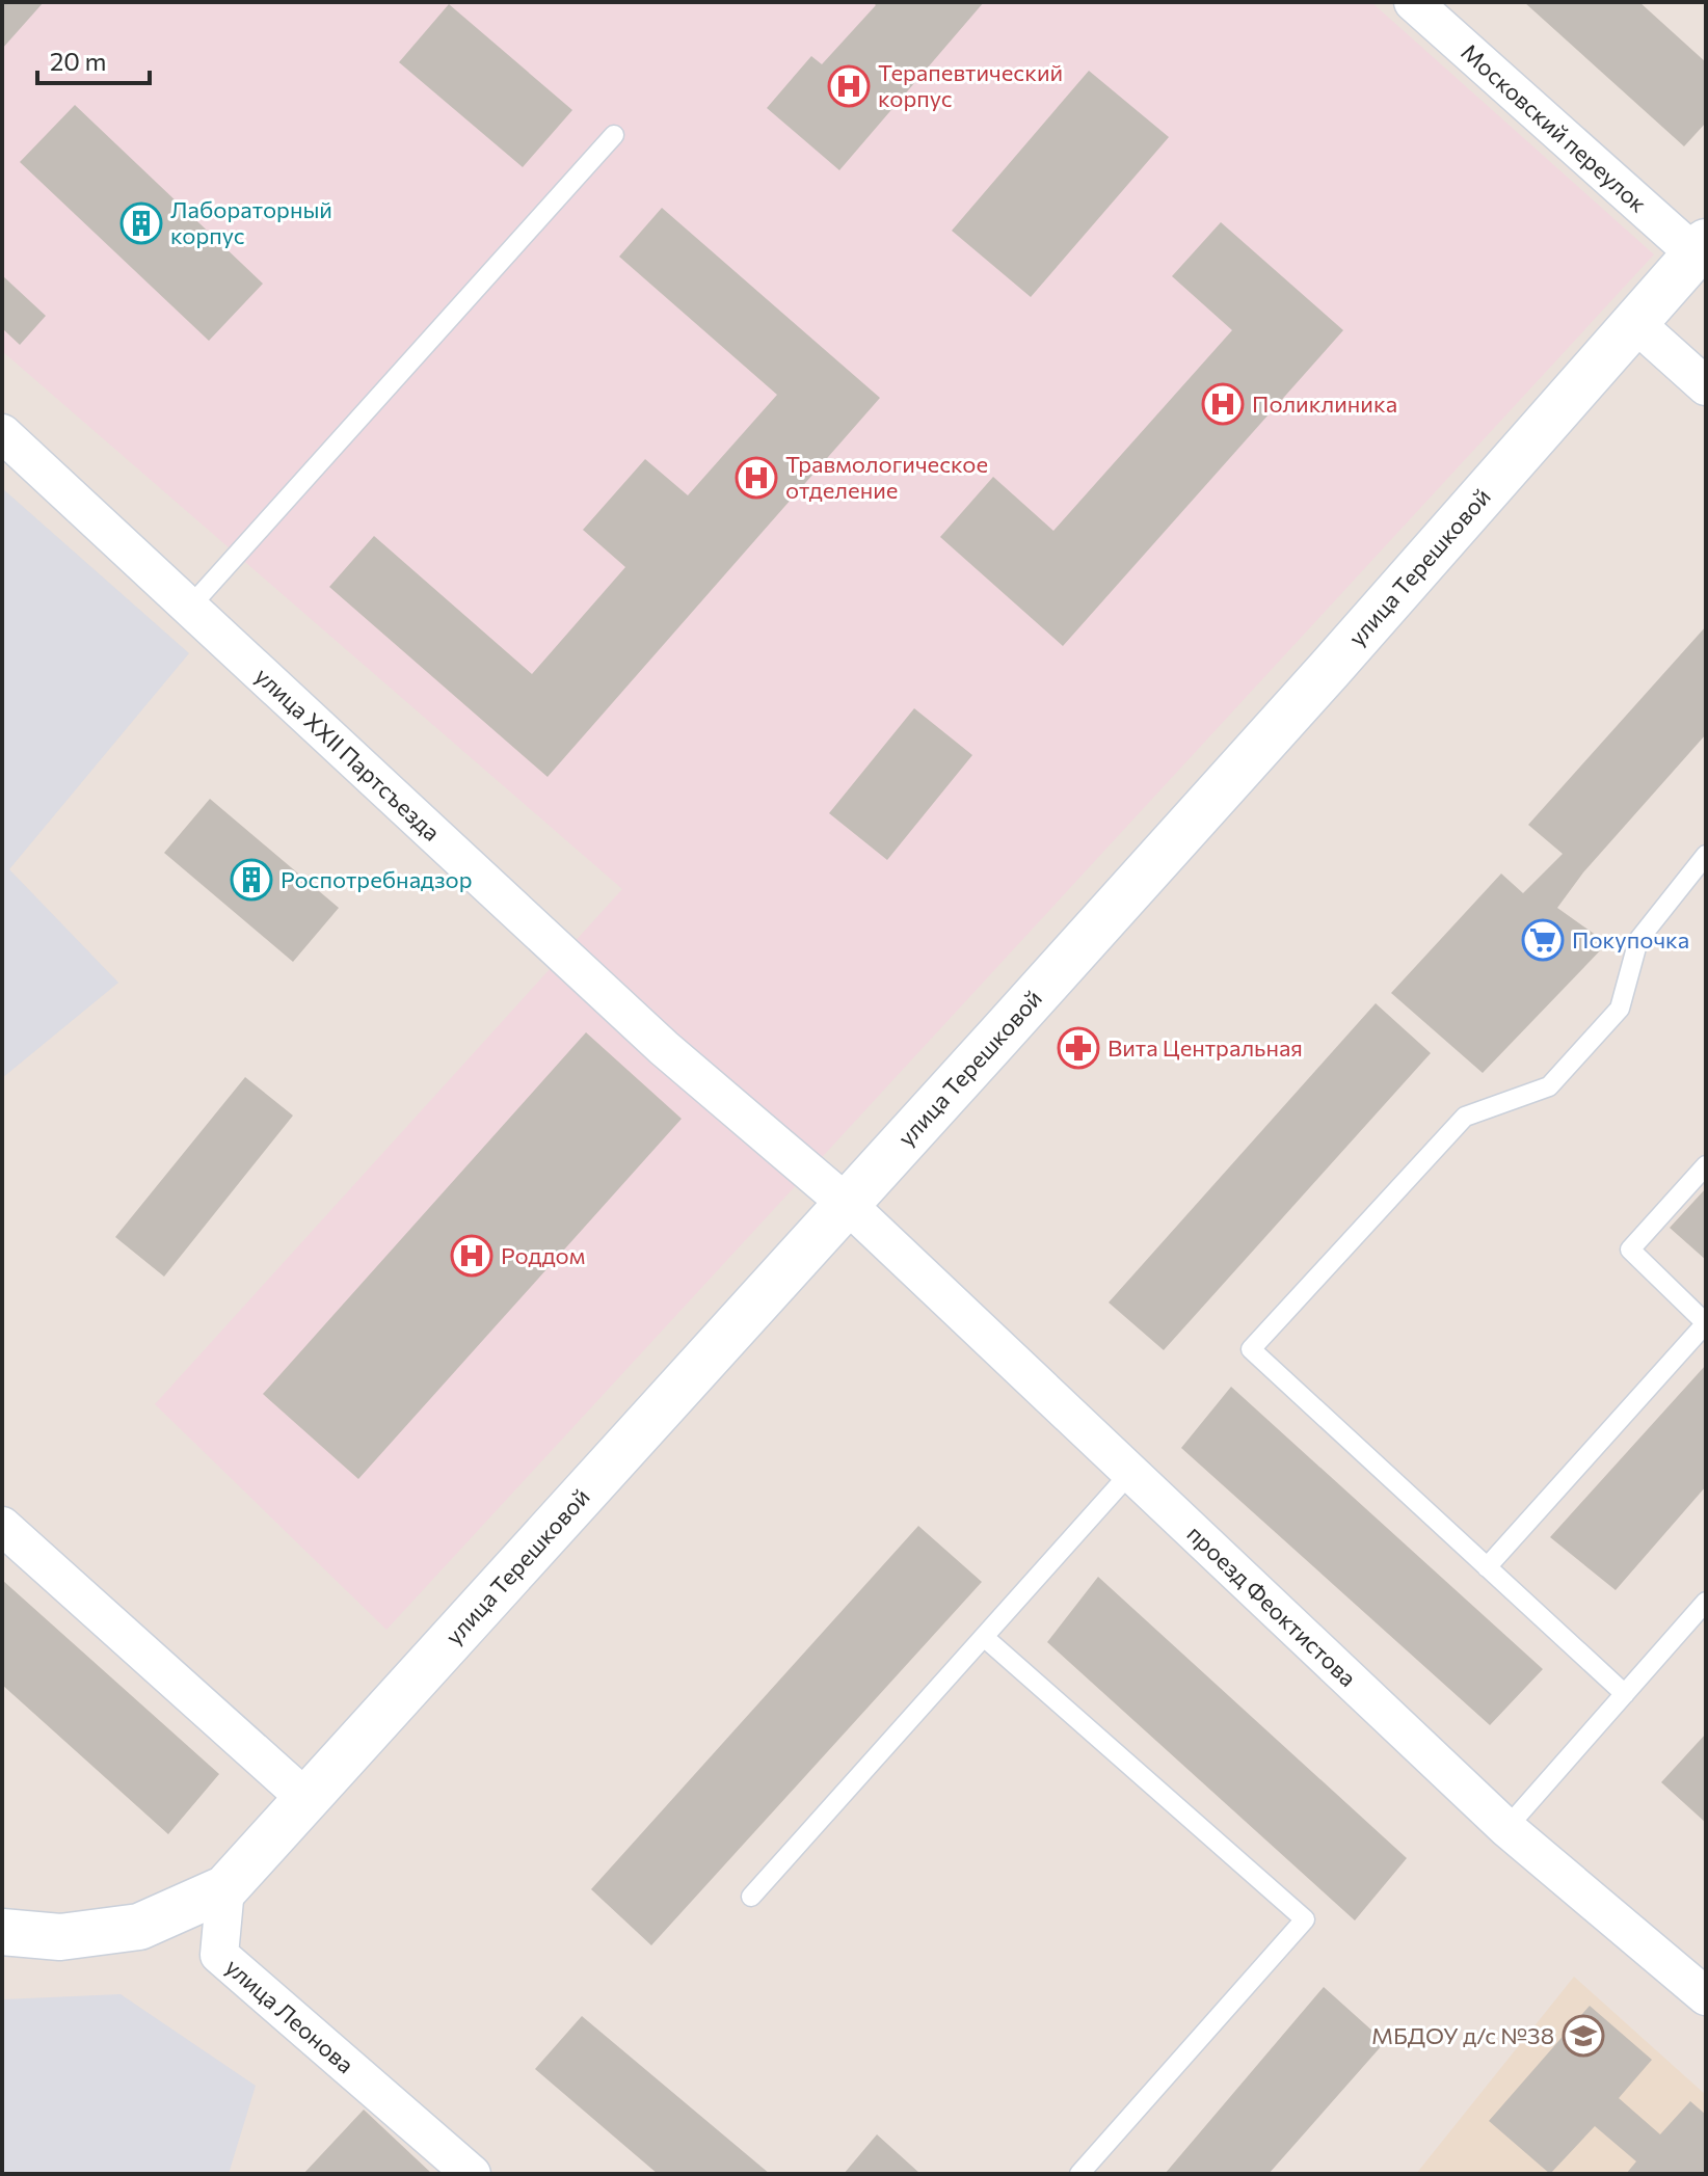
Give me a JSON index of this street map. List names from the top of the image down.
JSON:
{
  "streets": {
    "street": [
      "Московский переулок",
      "улица Терешковой",
      "улица XXII Партсъезда",
      "проезд Феоктистова",
      "улица Леонова"
    ]
  },
  "crossings": [
    ["Московский переулок", "улица Терешковой"],
    ["улица Терешковой", "улица XXII Партсъезда"],
    ["улица Терешковой", "проезд Феоктистова"],
    ["улица Терешковой", "улица Леонова"],
    ["улица XXII Партсъезда", "проезд Феоктистова"]
  ],
  "places": {
    "hospital": [
      "Терапевтический корпус",
      "Поликлиника",
      "Травмологическое отделение",
      "Роддом"
    ],
    "building": ["Лабораторный корпус", "Роспотребнадзор"],
    "supermarket": ["Покупочка"],
    "pharmacy": ["Вита Центральная"],
    "school or university": ["МБДОУ д/с №38"]
  },
  "scale_bar": "20 m"
}
